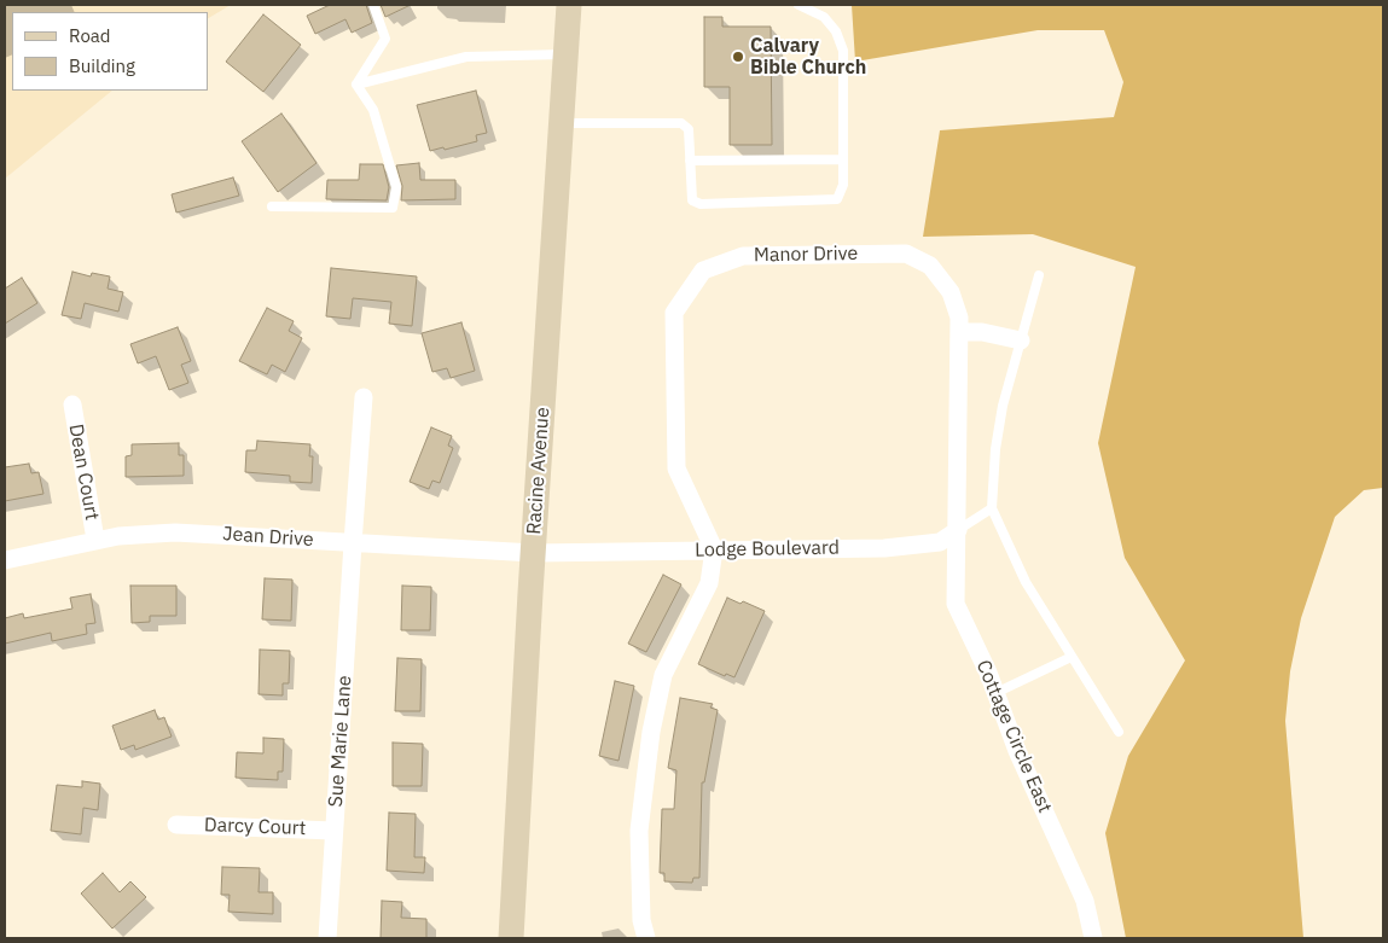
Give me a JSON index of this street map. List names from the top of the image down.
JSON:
{
  "streets": {
    "main road": ["Racine Avenue"],
    "street": [
      "Manor Drive",
      "Dean Court",
      "Jean Drive",
      "Lodge Boulevard",
      "Cottage Circle East",
      "Sue Marie Lane",
      "Darcy Court"
    ]
  },
  "crossings": [
    ["Manor Drive", "Lodge Boulevard"],
    ["Manor Drive", "Cottage Circle East"],
    ["Racine Avenue", "Jean Drive"],
    ["Racine Avenue", "Lodge Boulevard"],
    ["Dean Court", "Jean Drive"],
    ["Jean Drive", "Lodge Boulevard"],
    ["Jean Drive", "Sue Marie Lane"],
    ["Lodge Boulevard", "Cottage Circle East"],
    ["Sue Marie Lane", "Darcy Court"]
  ],
  "places": ["Calvary Bible Church"],
  "legend": ["Road", "Building"]
}
